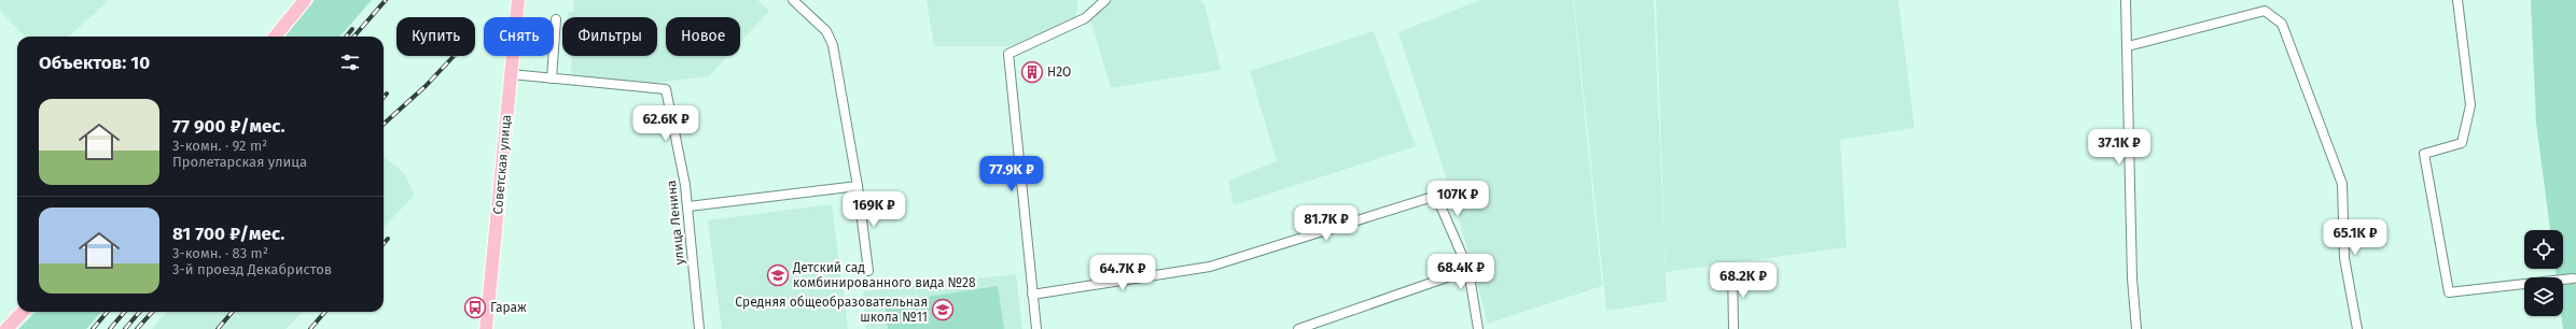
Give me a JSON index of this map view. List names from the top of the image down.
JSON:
{
  "streets": {
    "main road": ["Советская улица"],
    "street": ["улица Ленина"]
  },
  "crossings": [
    ["Советская улица", "улица Ленина"]
  ],
  "places": {
    "building": ["Н2О"],
    "school or university": ["Детский сад комбинированного вида №28", "Средняя общеобразовательная школа №11"],
    "bus stop": ["Гараж"]
  },
  "page": {
    "chip": [
      "Купить",
      "Снять",
      "Фильтры",
      "Новое"
    ],
    "heading": "Объектов: 10",
    "list": [
      {
        "name": "77 900 ₽/мес.",
        "note": "3-комн. · 92 m² · Пролетарская улица"
      },
      {
        "name": "81 700 ₽/мес.",
        "note": "3-комн. · 83 m² · 3-й проезд Декабристов"
      }
    ],
    "price": [
      "62.6K ₽",
      "37.1K ₽",
      "77.9K ₽",
      "107K ₽",
      "169K ₽",
      "81.7K ₽",
      "65.1K ₽",
      "68.4K ₽",
      "64.7K ₽",
      "68.2K ₽"
    ]
  }
}
